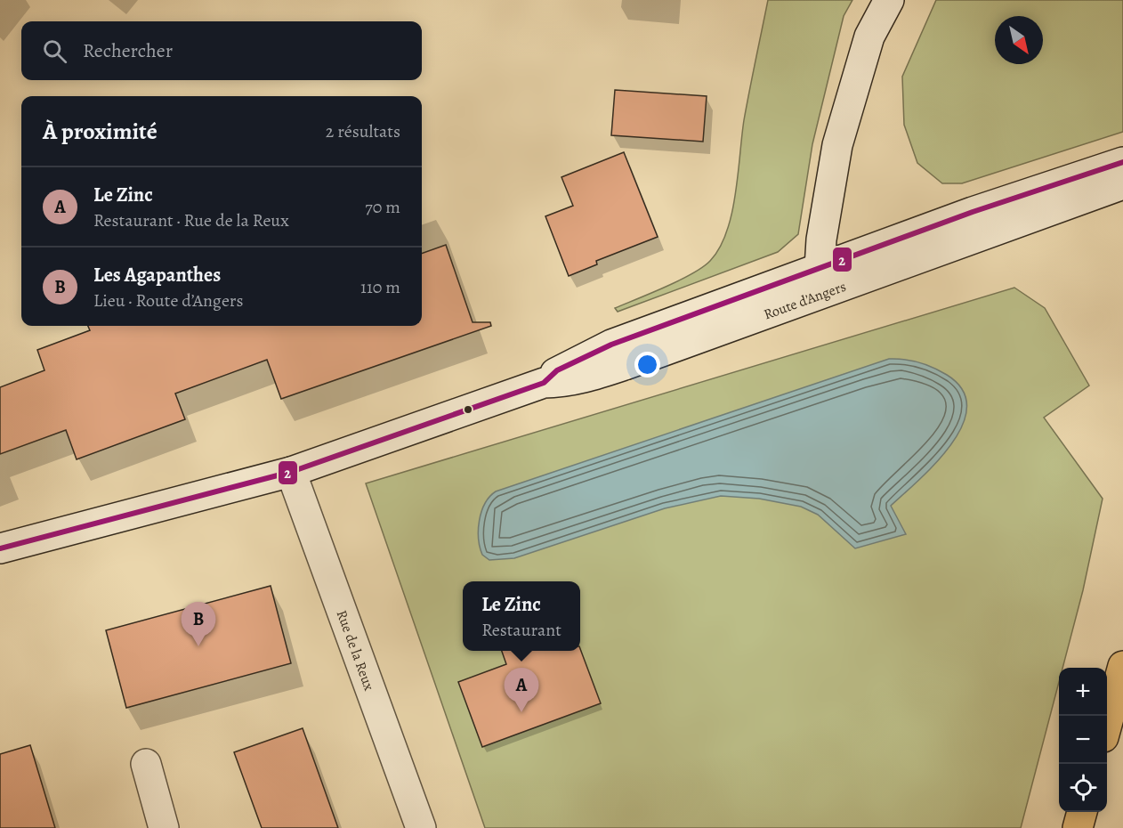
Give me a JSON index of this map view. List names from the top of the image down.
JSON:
{
  "streets": {
    "street": ["Route d’Angers", "Rue de la Reux"]
  },
  "crossings": [
    ["Route d’Angers", "Rue de la Reux"]
  ],
  "lines": ["transit line 2"],
  "north": "bottom right",
  "page": {
    "search": "Rechercher",
    "heading": ["À proximité", "2 résultats"],
    "list": [
      {
        "mark": "A",
        "name": "Le Zinc",
        "note": "Restaurant · Rue de la Reux",
        "value": "70 m"
      },
      {
        "mark": "B",
        "name": "Les Agapanthes",
        "note": "Lieu · Route d’Angers",
        "value": "110 m"
      }
    ],
    "popup": ["Le Zinc", "Restaurant"],
    "pins": ["B", "A"],
    "map_buttons": ["+", "−"]
  }
}
